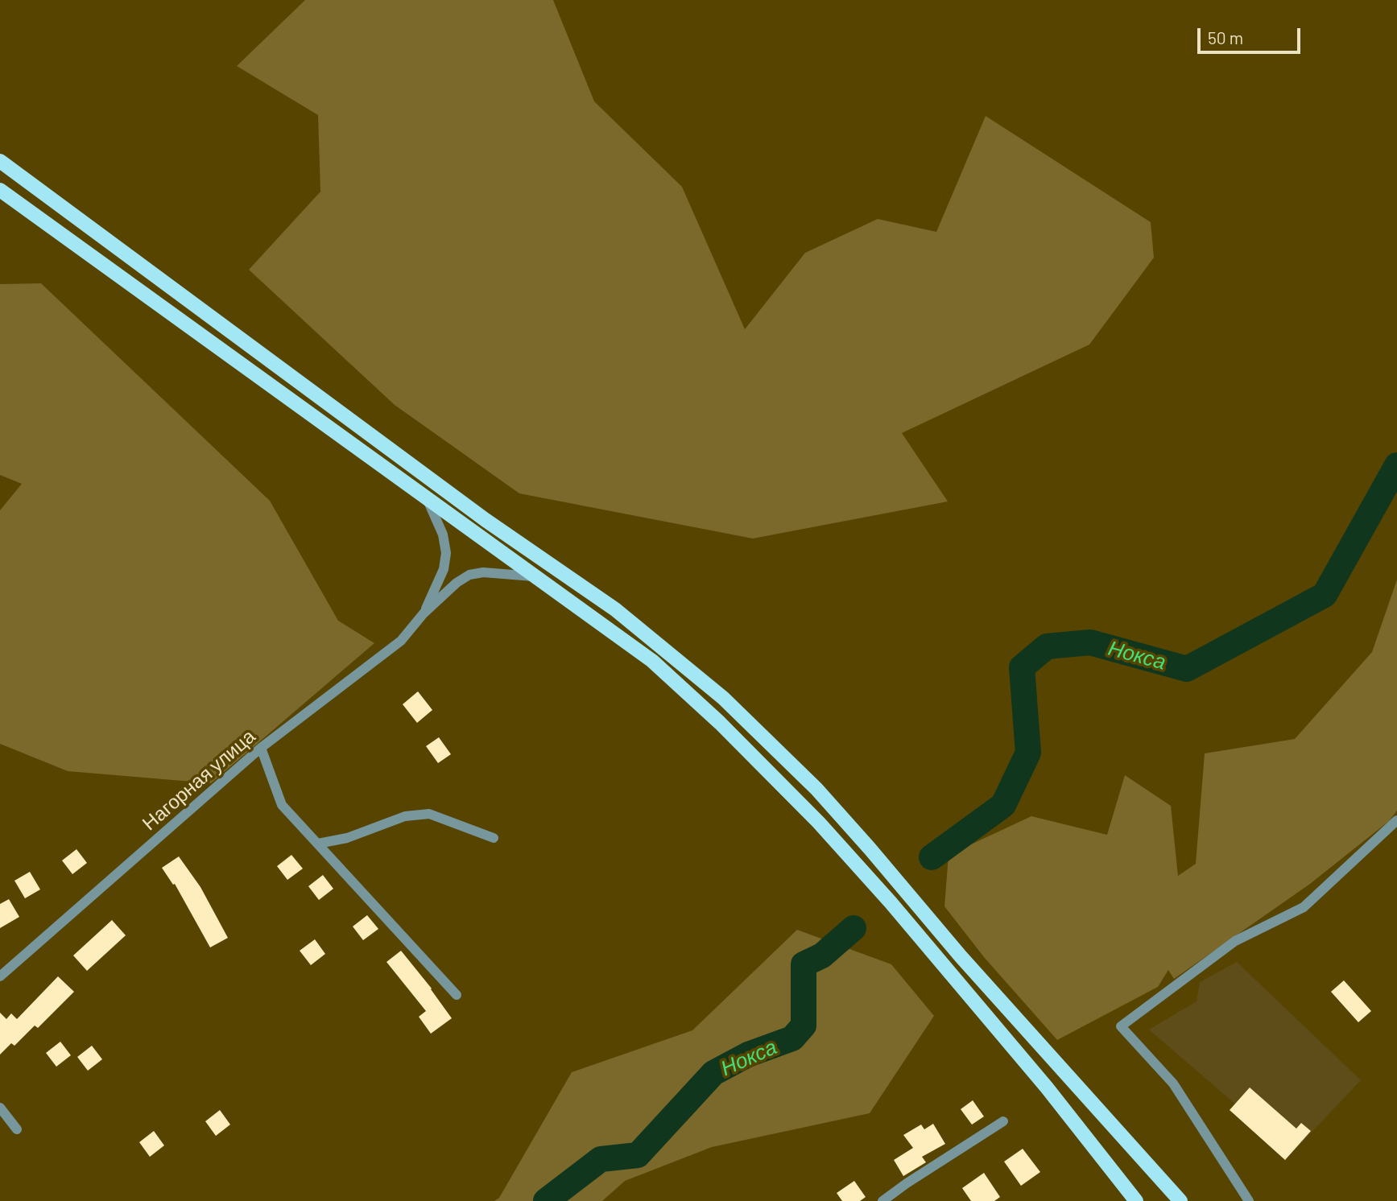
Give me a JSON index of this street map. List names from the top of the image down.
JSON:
{
  "streets": {
    "street": ["Нагорная улица"]
  },
  "water": ["Нокса"],
  "scale_bar": "50 m"
}
